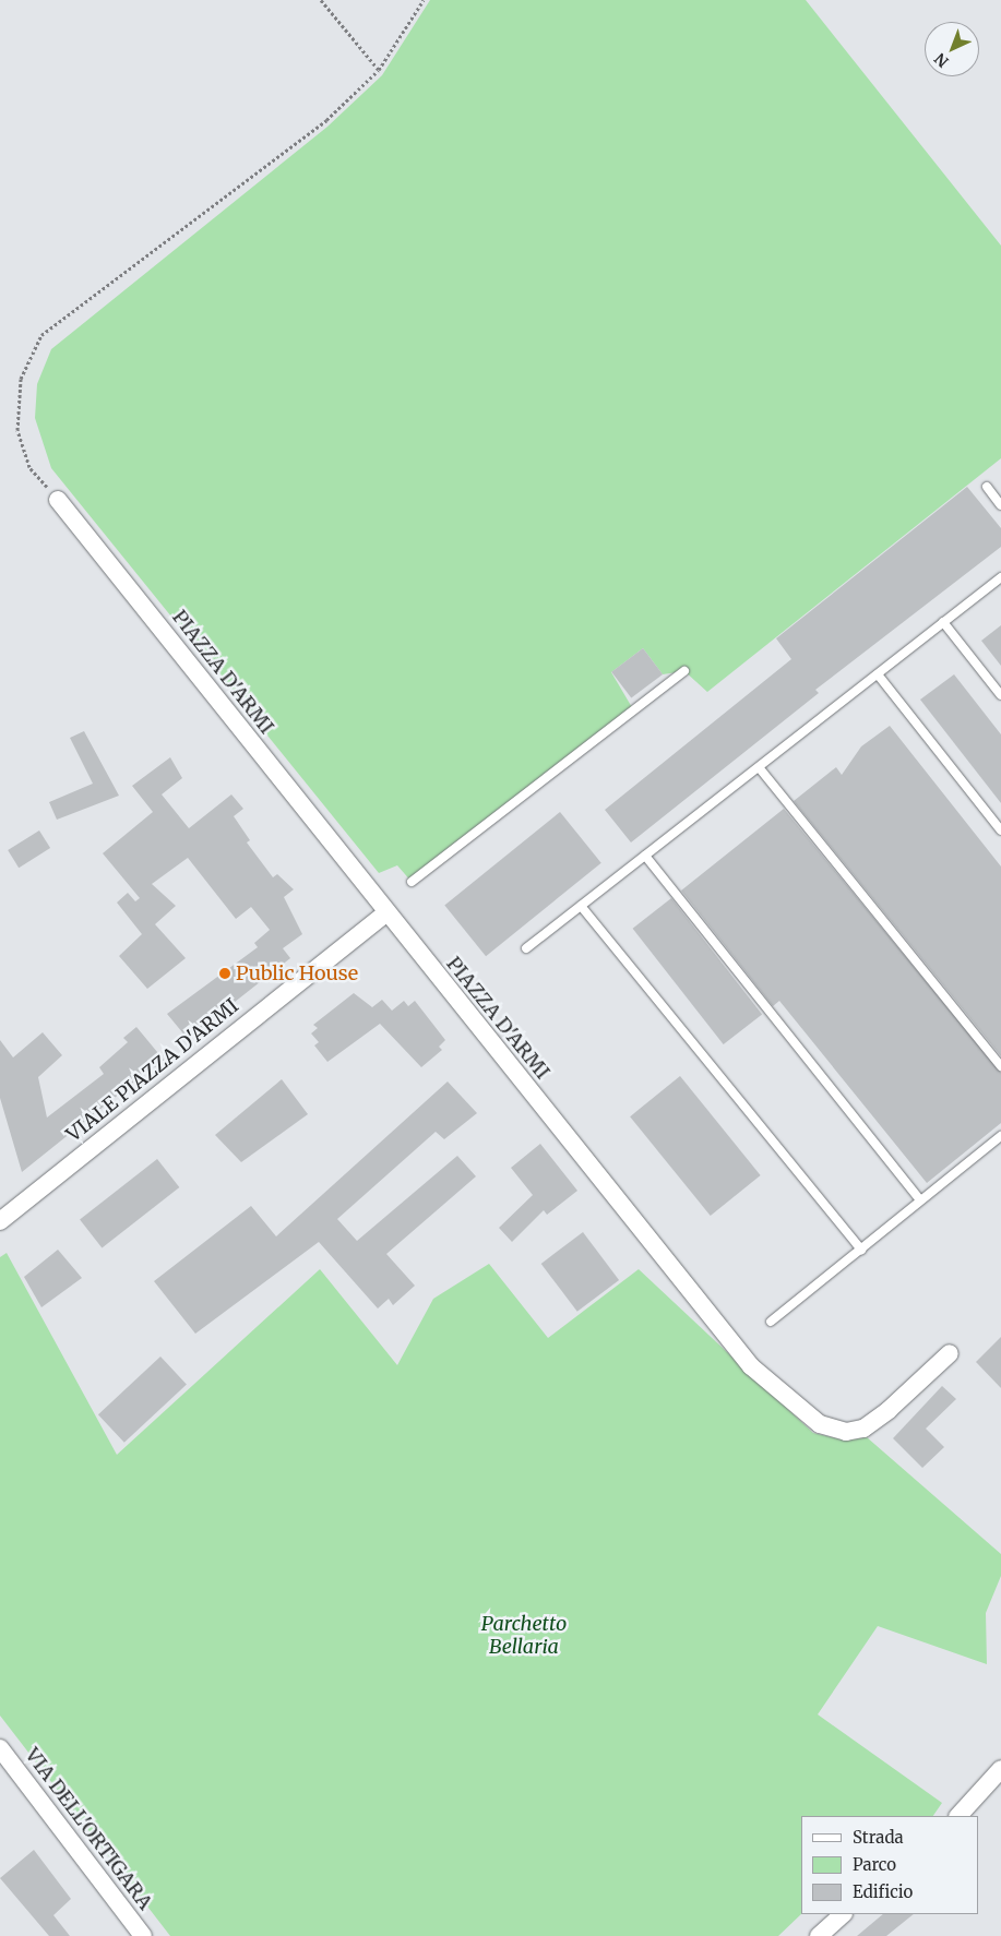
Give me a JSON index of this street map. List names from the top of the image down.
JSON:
{
  "streets": {
    "street": ["PIAZZA D'ARMI", "VIALE PIAZZA D'ARMI", "VIA DELL'ORTIGARA"]
  },
  "crossings": [
    ["PIAZZA D'ARMI", "VIALE PIAZZA D'ARMI"]
  ],
  "parks": ["Parchetto Bellaria"],
  "places": ["Public House"],
  "legend": ["Strada", "Parco", "Edificio"],
  "north": "bottom left"
}
